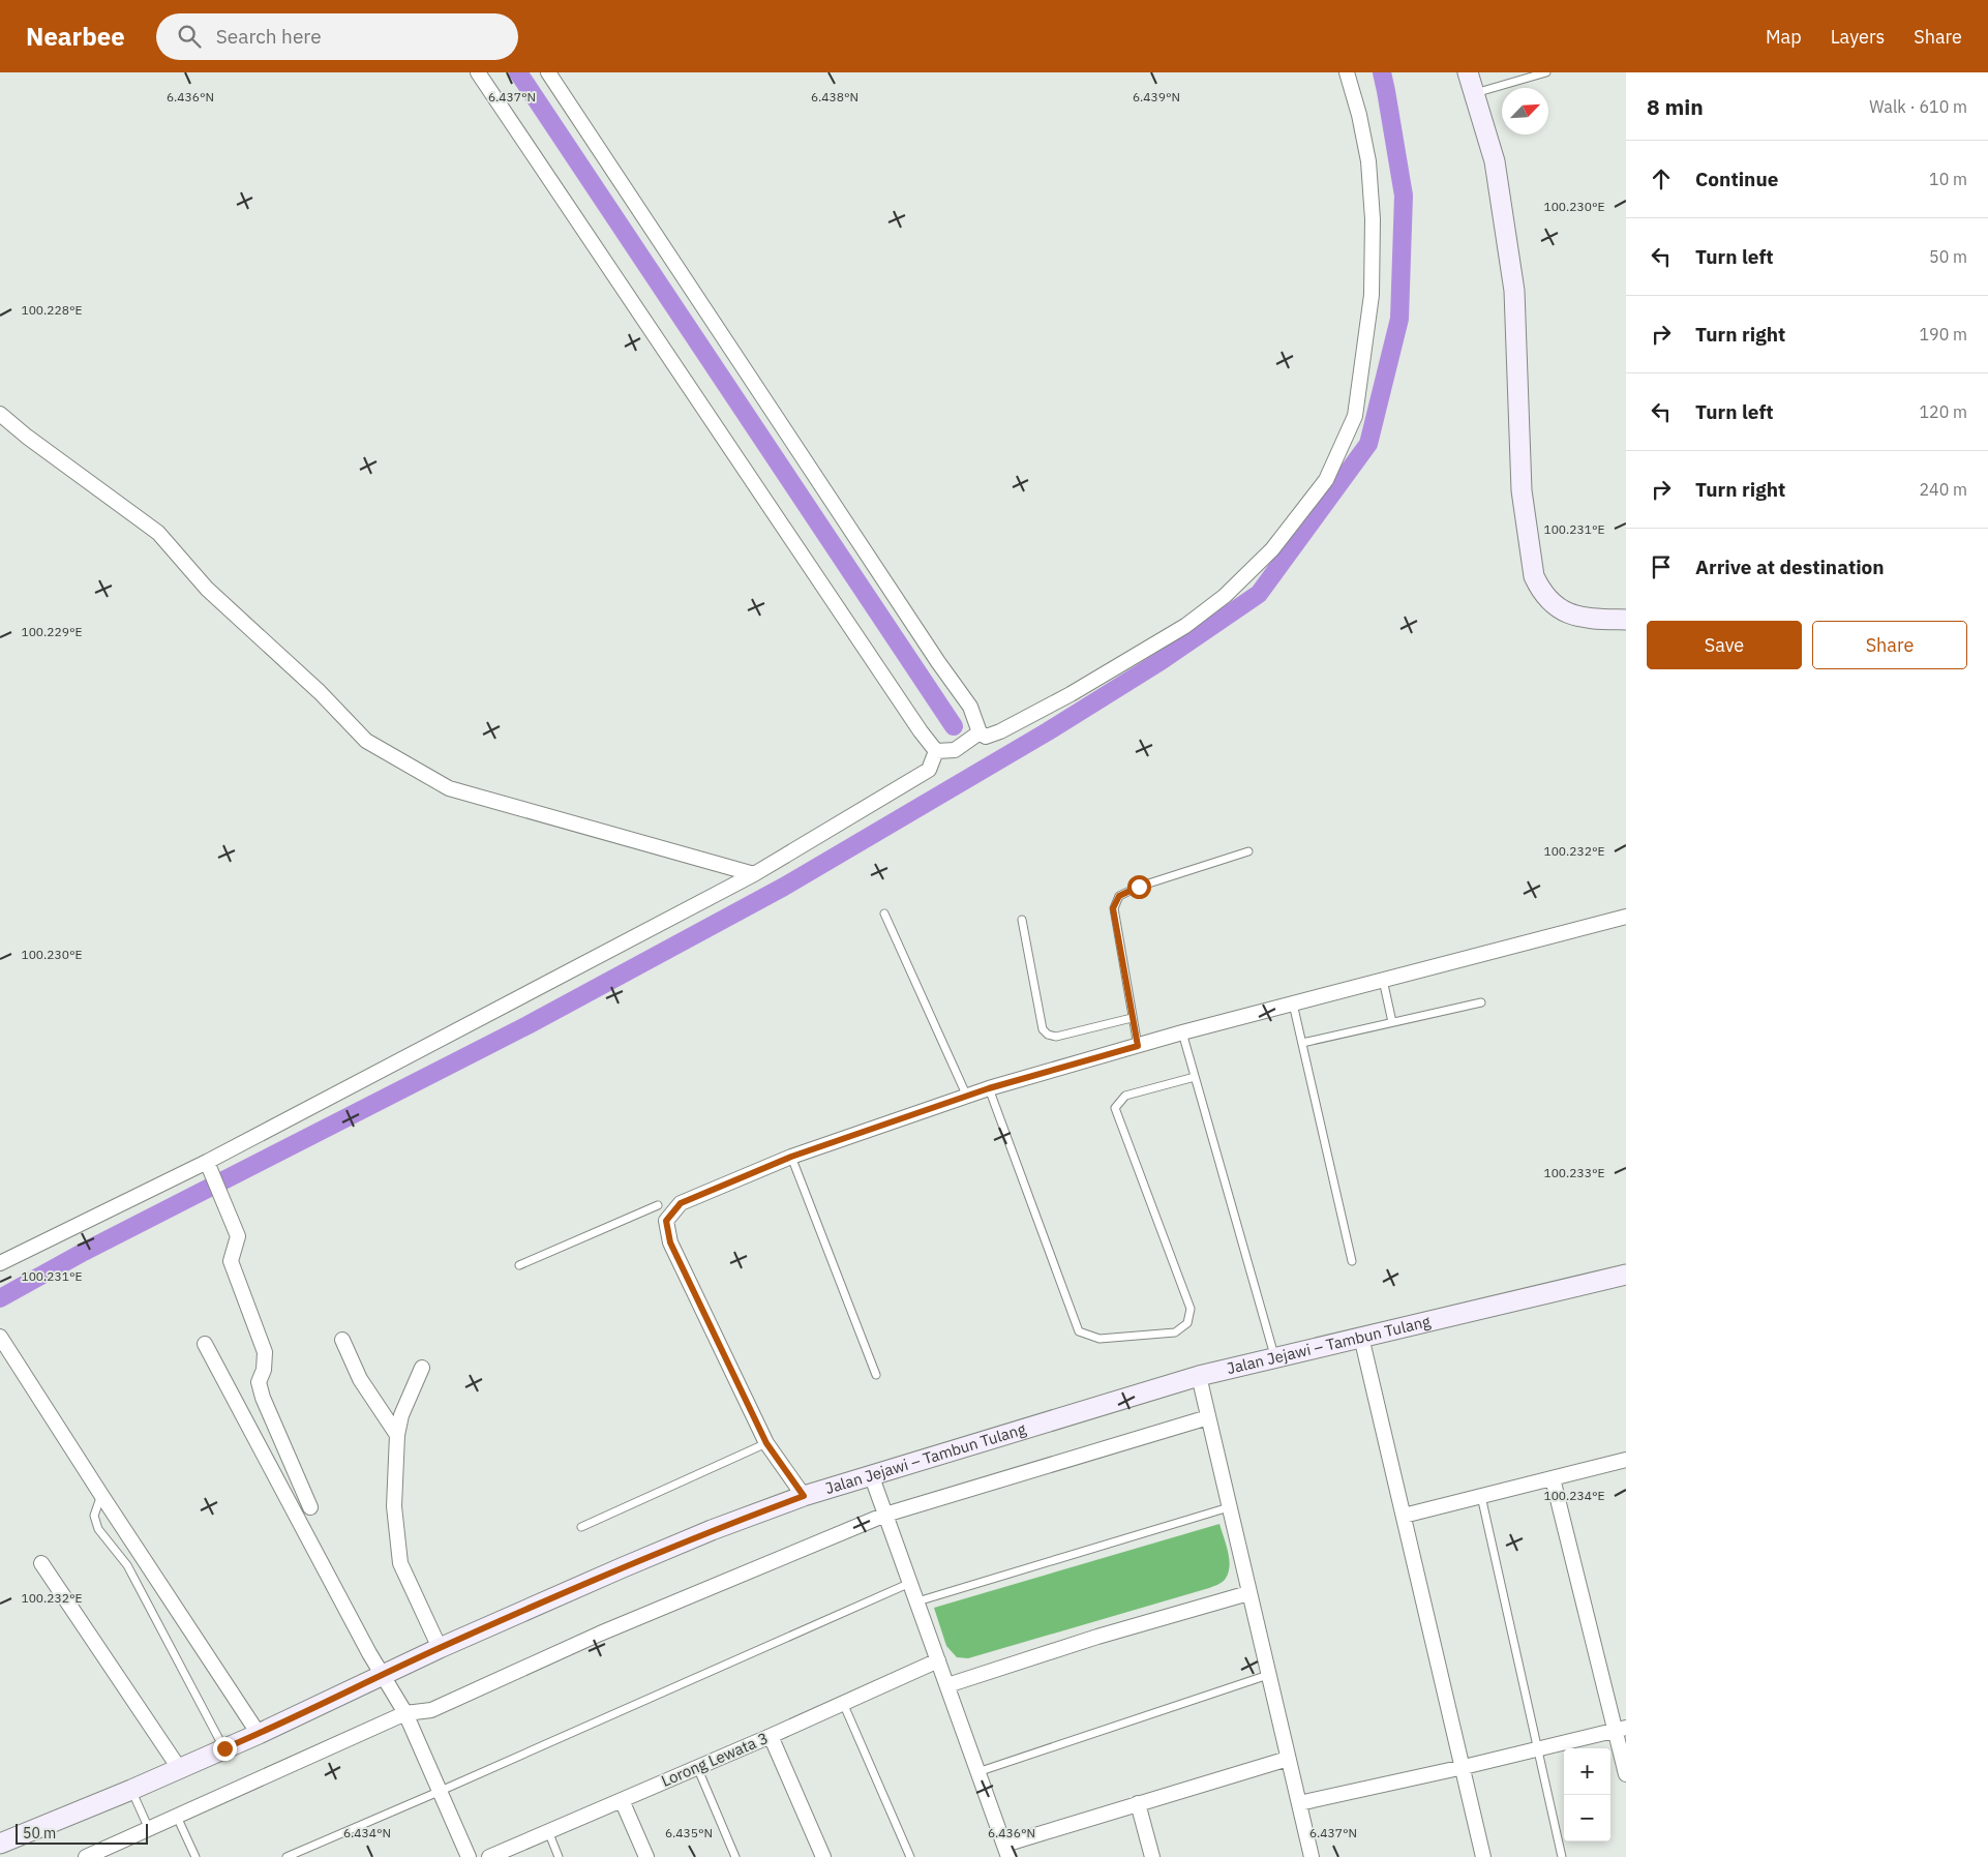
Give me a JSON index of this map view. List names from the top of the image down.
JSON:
{
  "streets": {
    "street": ["Jalan Jejawi – Tambun Tulang", "Lorong Lewata 3"]
  },
  "scale_bar": "50 m",
  "north": "top right",
  "page": {
    "header": "Nearbee",
    "search": "Search here",
    "nav": ["Map", "Layers", "Share"],
    "heading": ["8 min", "Walk · 610 m"],
    "list": [
      ["Continue", "10 m"],
      ["Turn left", "50 m"],
      ["Turn right", "190 m"],
      ["Turn left", "120 m"],
      ["Turn right", "240 m"],
      "Arrive at destination"
    ],
    "buttons": ["Save", "Share"],
    "map_buttons": ["+", "−"],
    "scale": "50 m"
  },
  "coordinates": [
    "6.436°N",
    "6.437°N",
    "6.438°N",
    "6.439°N",
    "100.230°E",
    "100.228°E",
    "100.231°E",
    "100.229°E",
    "100.232°E",
    "100.233°E",
    "100.234°E",
    "6.434°N",
    "6.435°N"
  ]
}
